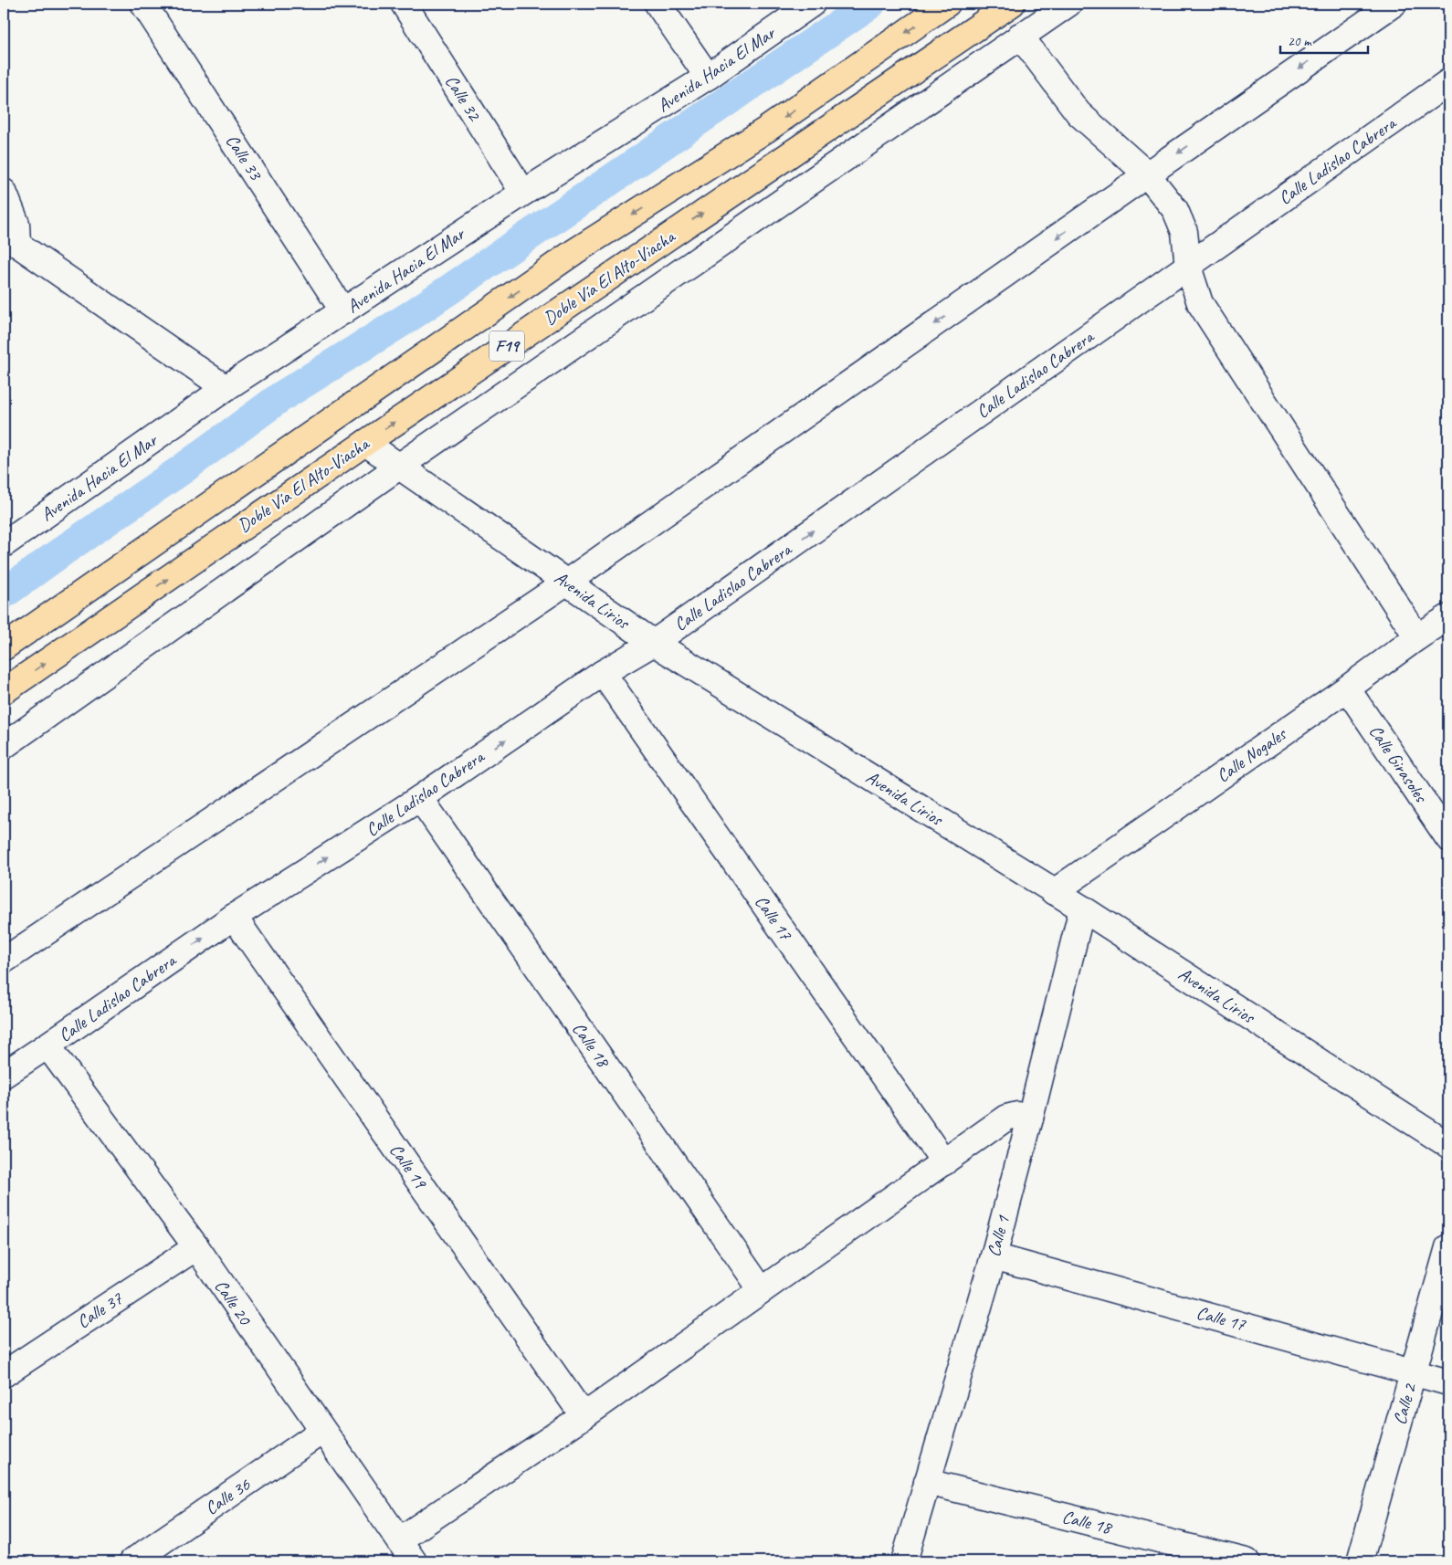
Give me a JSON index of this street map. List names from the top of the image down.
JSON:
{
  "streets": {
    "highway": ["Doble Vía El Alto-Viacha", "F19"],
    "street": [
      "Avenida Hacia El Mar",
      "Calle 32",
      "Calle 33",
      "Calle Ladislao Cabrera",
      "Avenida Lirios",
      "Calle Nogales",
      "Calle Girasoles",
      "Calle 17",
      "Calle 18",
      "Calle 19",
      "Calle 1",
      "Calle 20",
      "Calle 37",
      "Calle 2",
      "Calle 36"
    ]
  },
  "crossings": [
    ["Avenida Hacia El Mar", "Calle 32"],
    ["Avenida Hacia El Mar", "Calle 33"],
    ["Calle Ladislao Cabrera", "Avenida Lirios"],
    ["Calle Ladislao Cabrera", "Calle 17"],
    ["Calle Ladislao Cabrera", "Calle 18"],
    ["Calle Ladislao Cabrera", "Calle 19"],
    ["Calle Ladislao Cabrera", "Calle 20"],
    ["Doble Vía El Alto-Viacha", "Avenida Lirios"],
    ["Avenida Lirios", "Calle Nogales"],
    ["Avenida Lirios", "Calle 1"],
    ["Calle Nogales", "Calle Girasoles"],
    ["Calle 17", "Calle 1"],
    ["Calle 17", "Calle 2"],
    ["Calle 18", "Calle 1"],
    ["Calle 20", "Calle 37"],
    ["Calle 20", "Calle 36"]
  ],
  "scale_bar": "20 m"
}
